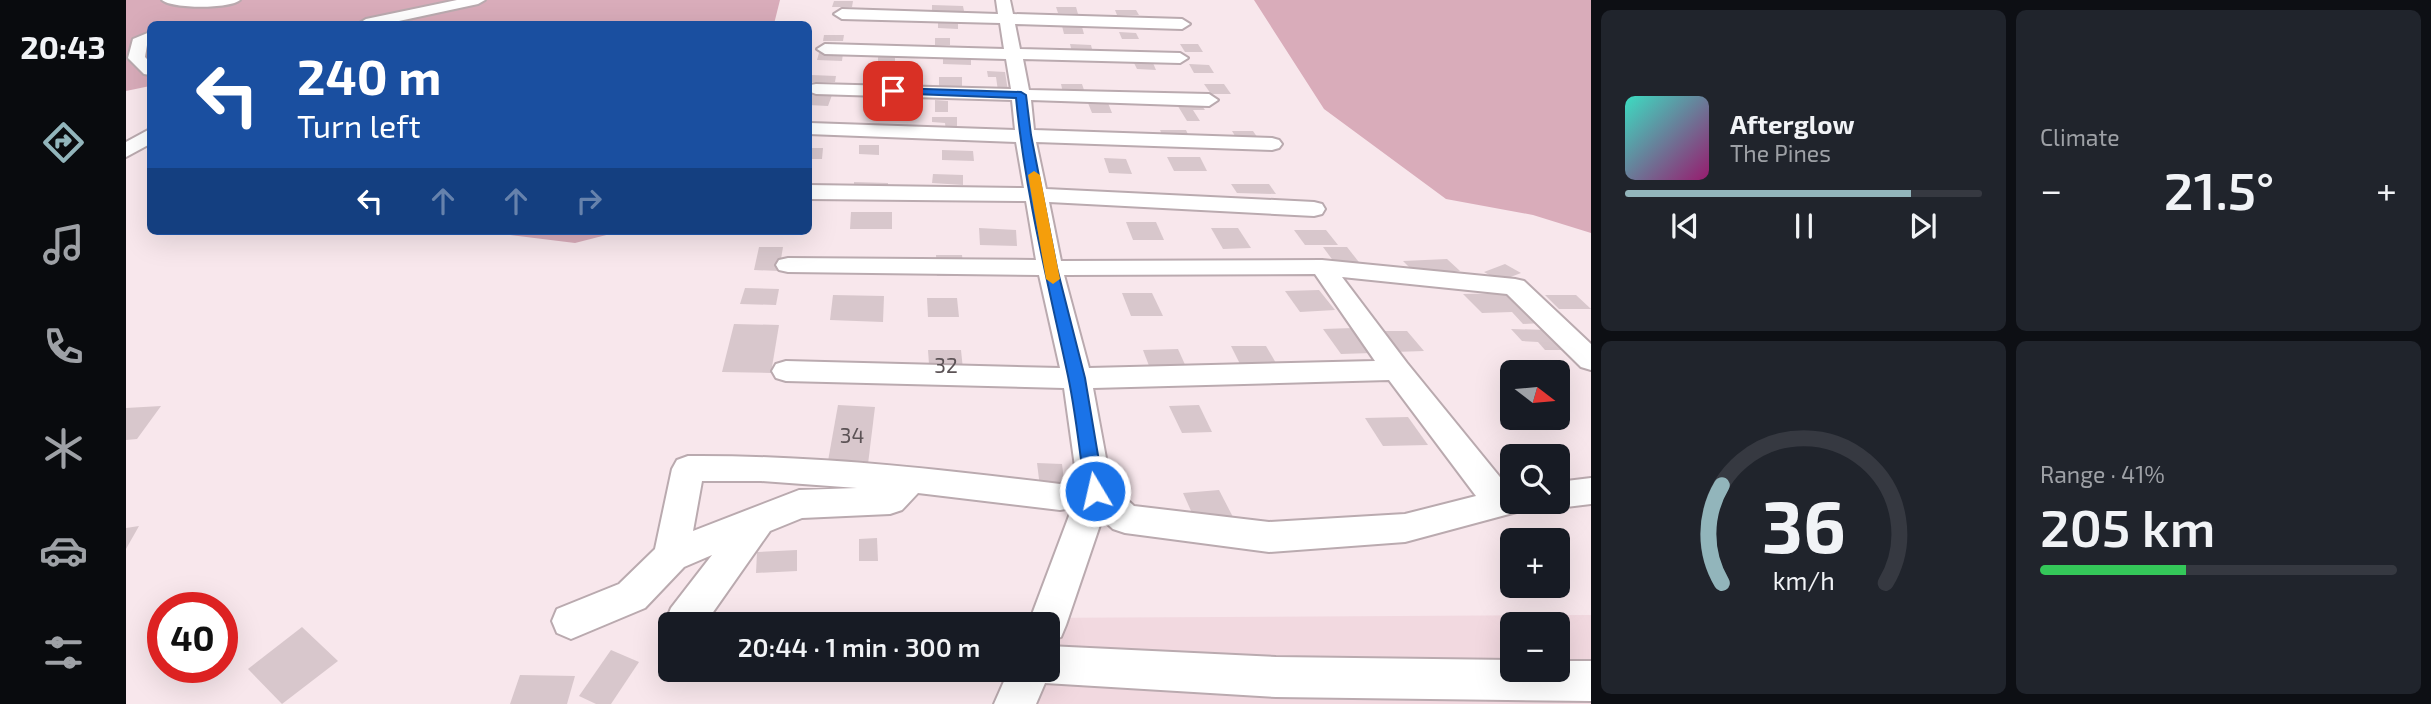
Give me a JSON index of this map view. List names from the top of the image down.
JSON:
{
  "house_numbers": ["32", "34"],
  "north": "right",
  "page": {
    "tabs": "20:43",
    "tile": [
      "Climate",
      ["Range · 41%", "205 km"]
    ],
    "turn": ["240 m", "Turn left"],
    "song": ["Afterglow", "The Pines"],
    "heat": ["−", "21.5°", "+"],
    "map_buttons": ["+", "−"],
    "limit": "40",
    "trip": "20:44 · 1 min · 300 m",
    "gauge": ["36", "km/h"]
  }
}
